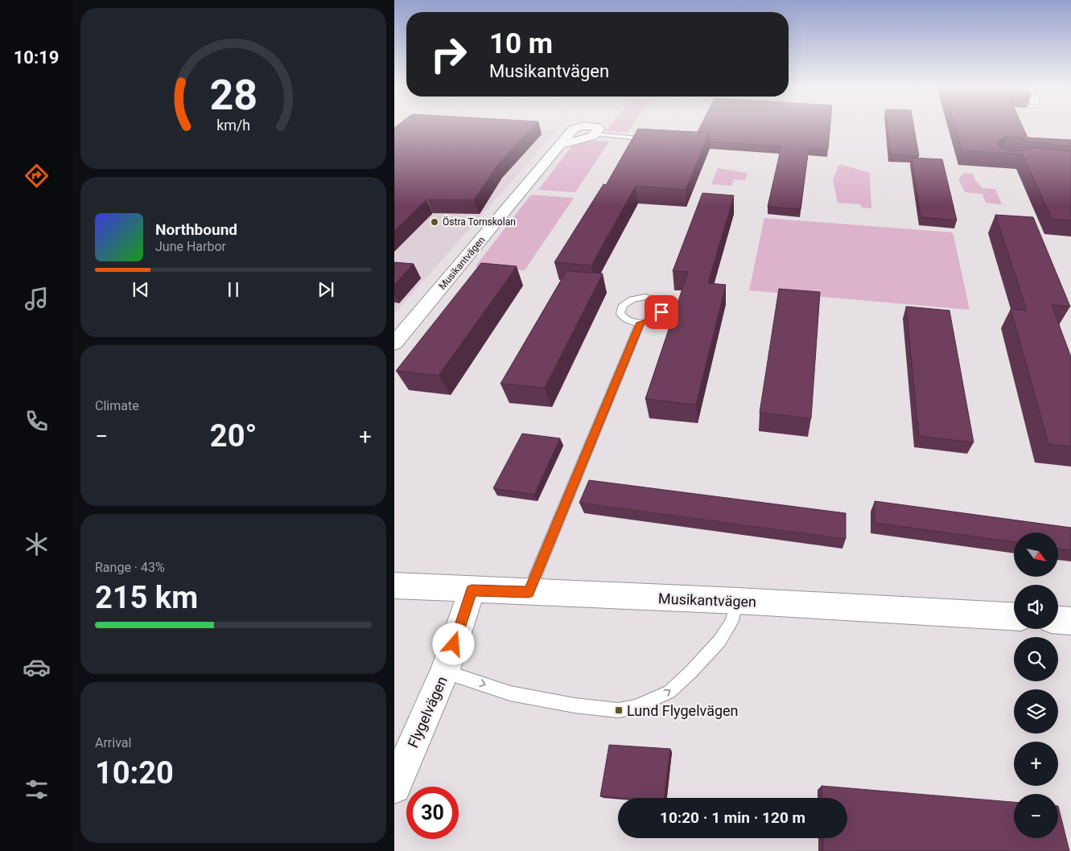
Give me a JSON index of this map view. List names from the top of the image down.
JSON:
{
  "streets": {
    "street": ["Musikantvägen", "Flygelvägen"]
  },
  "crossings": [
    ["Musikantvägen", "Flygelvägen"]
  ],
  "places": {
    "other": ["Östra Tornskolan"],
    "transit": ["Lund Flygelvägen"]
  },
  "north": "bottom right",
  "page": {
    "tabs": "10:19",
    "turn": ["10 m", "Musikantvägen"],
    "song": ["Northbound", "June Harbor"],
    "tile": [
      "Climate",
      ["Range · 43%", "215 km"],
      ["Arrival", "10:20"]
    ],
    "heat": ["−", "20°", "+"],
    "map_buttons": ["+", "−"],
    "limit": "30",
    "trip": "10:20 · 1 min · 120 m",
    "gauge": ["28", "km/h"]
  }
}
